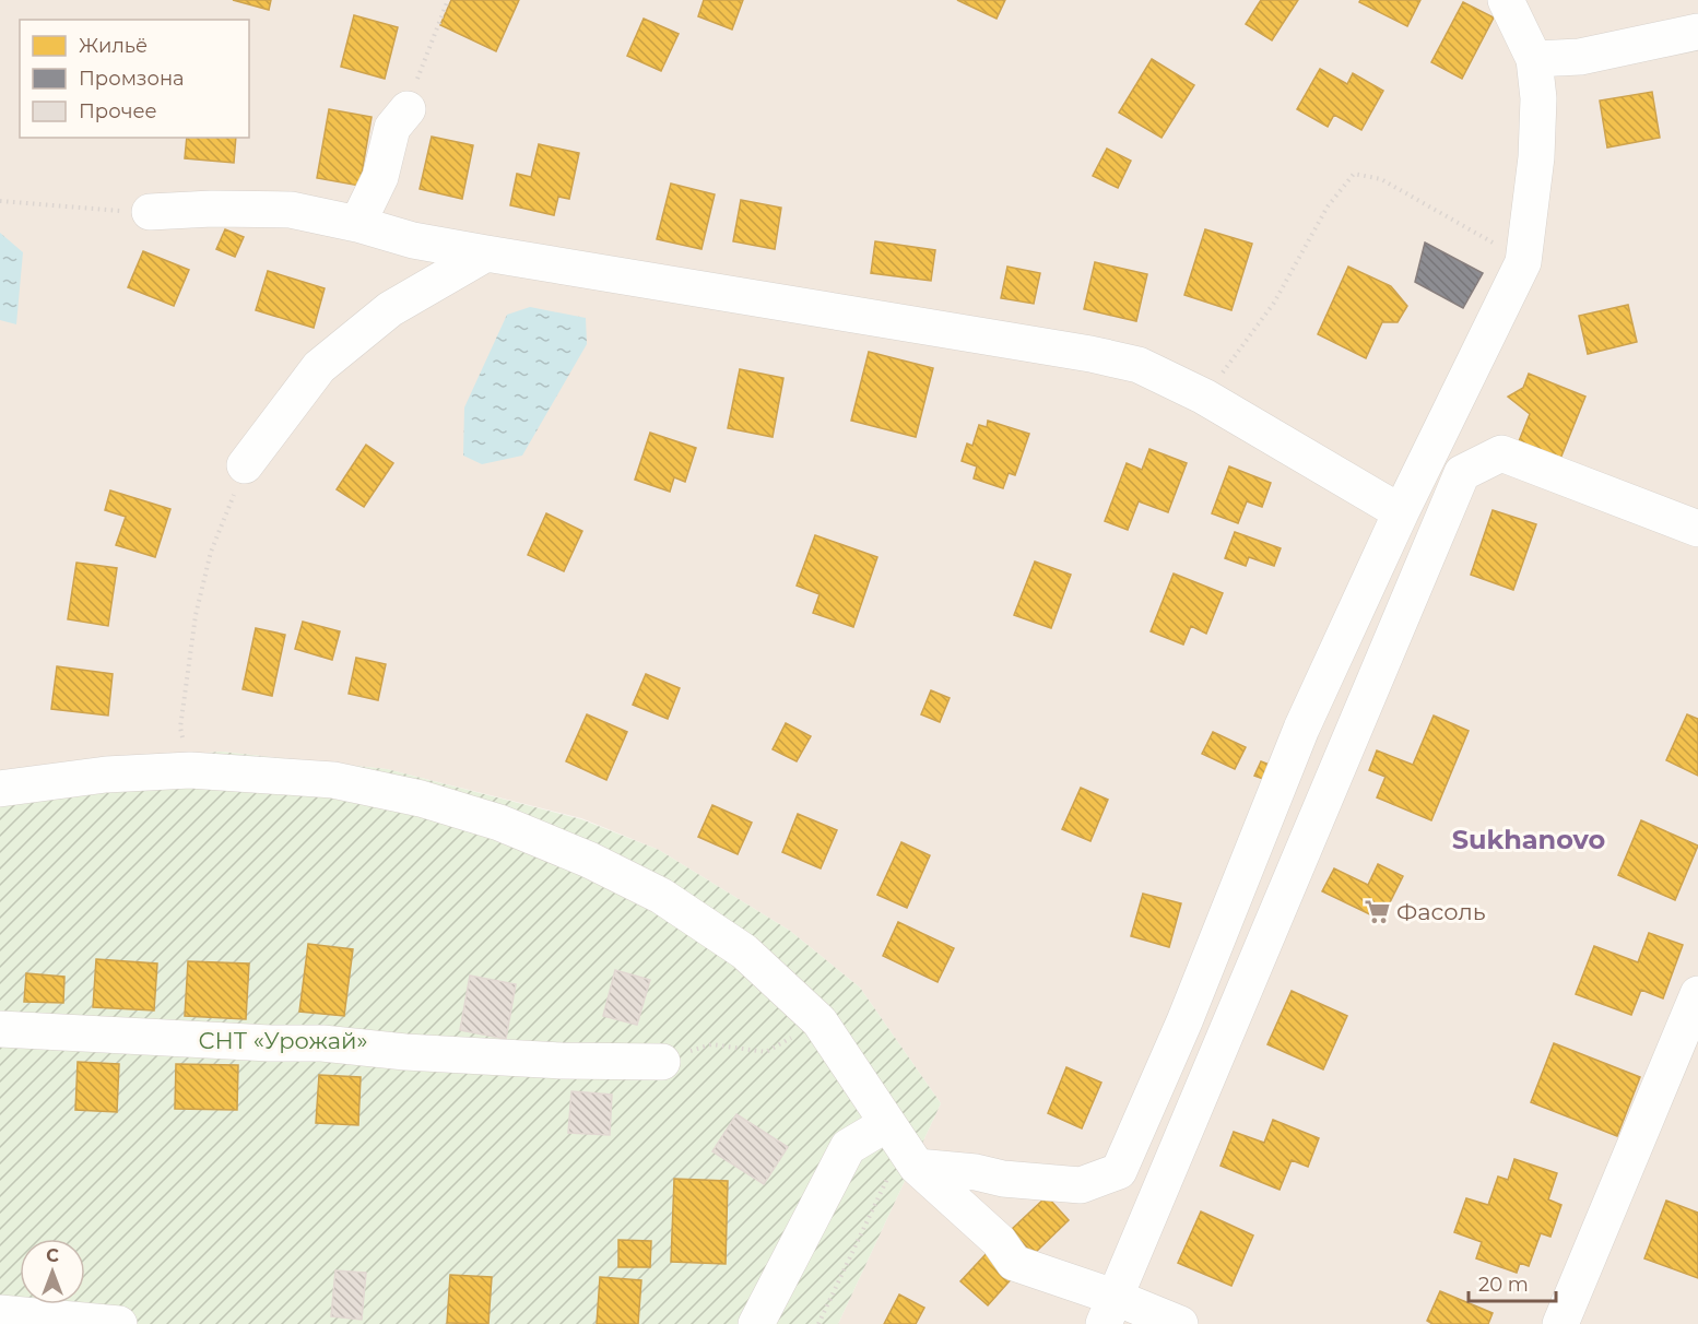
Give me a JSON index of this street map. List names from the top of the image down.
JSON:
{
  "districts": ["Sukhanovo"],
  "parks": ["СНТ «Урожай»"],
  "places": {
    "supermarket": ["Фасоль"]
  },
  "legend": ["Жильё", "Промзона", "Прочее"],
  "scale_bar": "20 m",
  "north": "top"
}
